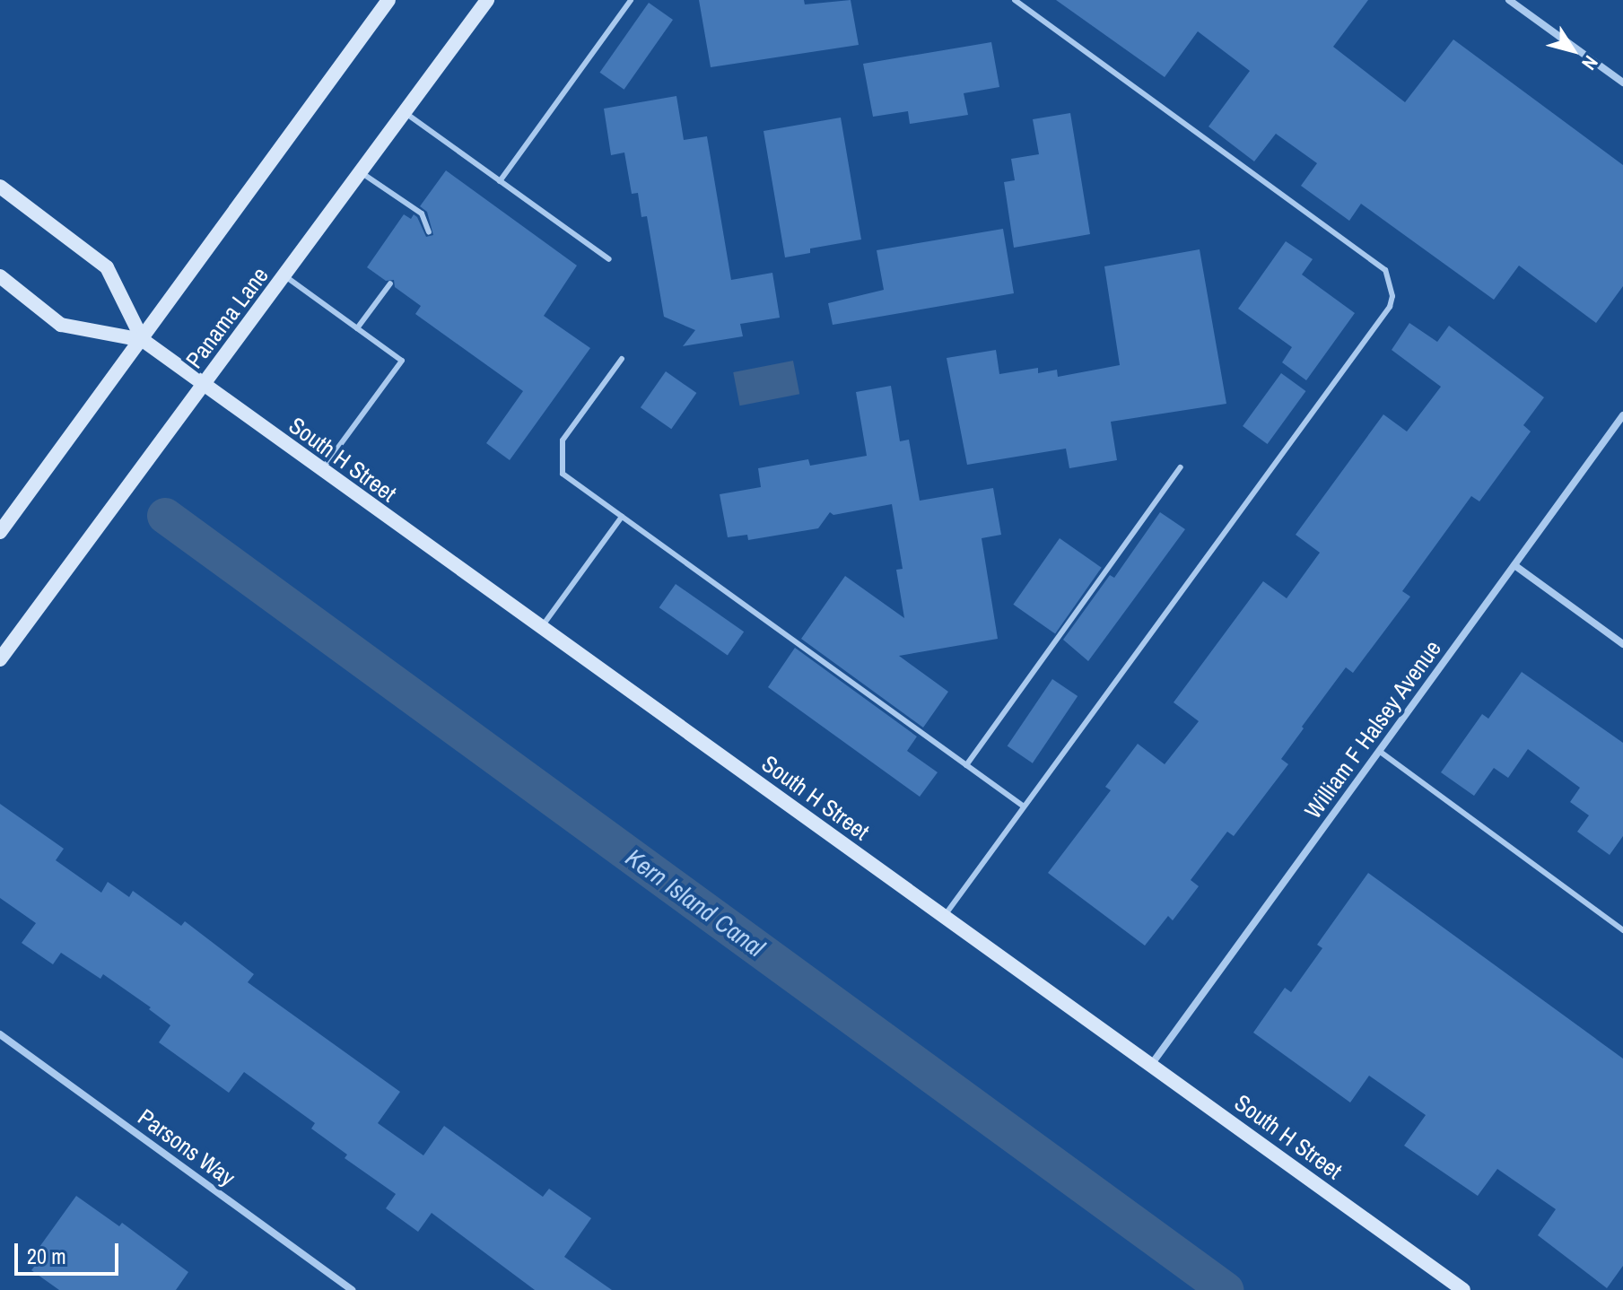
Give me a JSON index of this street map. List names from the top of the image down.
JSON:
{
  "streets": {
    "street": [
      "Panama Lane",
      "South H Street",
      "William F Halsey Avenue",
      "Parsons Way"
    ]
  },
  "crossings": [
    ["Panama Lane", "South H Street"],
    ["South H Street", "William F Halsey Avenue"]
  ],
  "water": ["Kern Island Canal"],
  "scale_bar": "20 m",
  "north": "bottom right"
}
